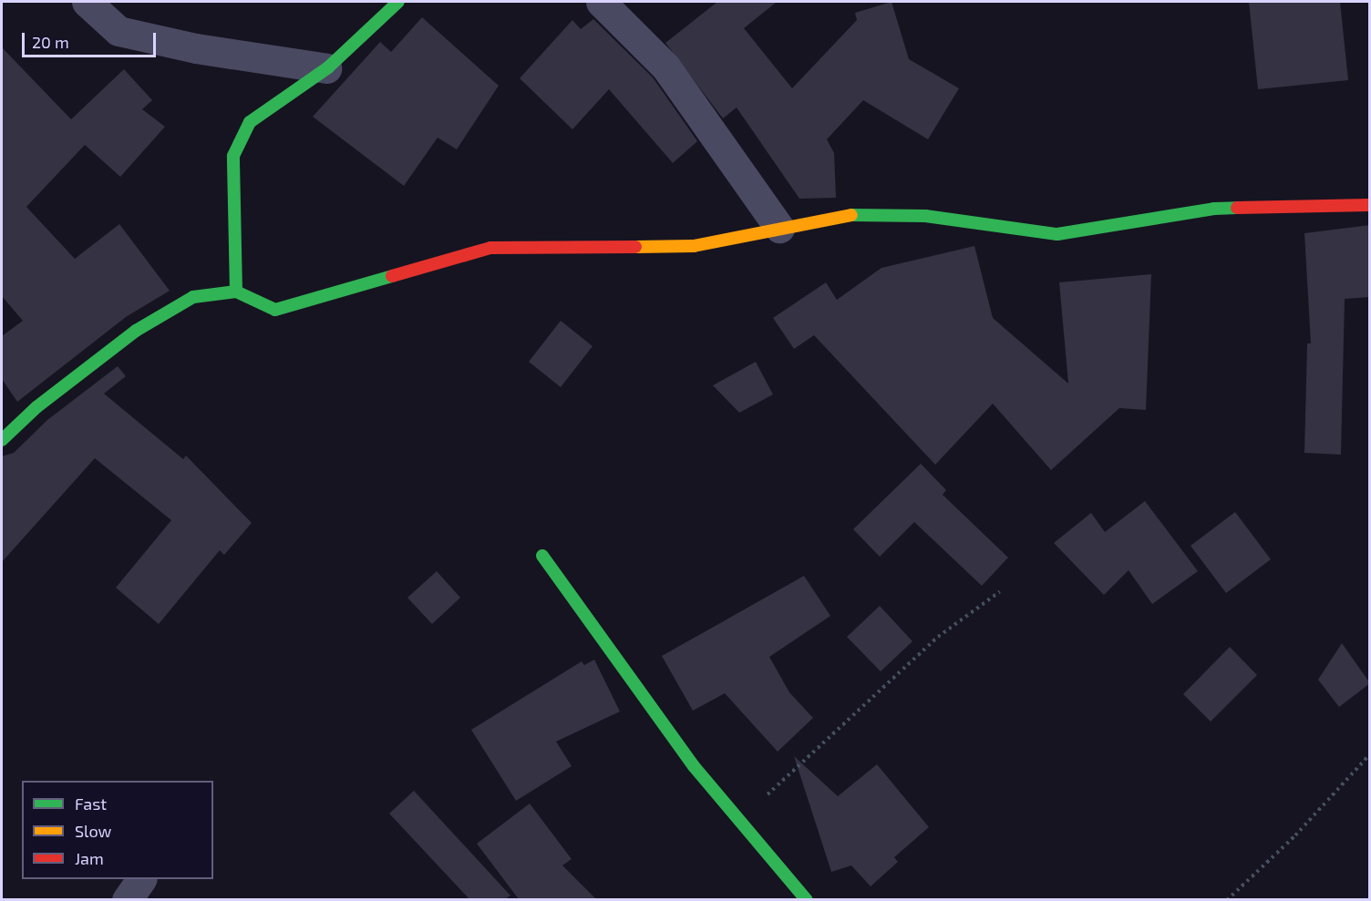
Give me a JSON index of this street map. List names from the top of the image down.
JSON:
{
  "legend": ["Fast", "Slow", "Jam"],
  "scale_bar": "20 m"
}
